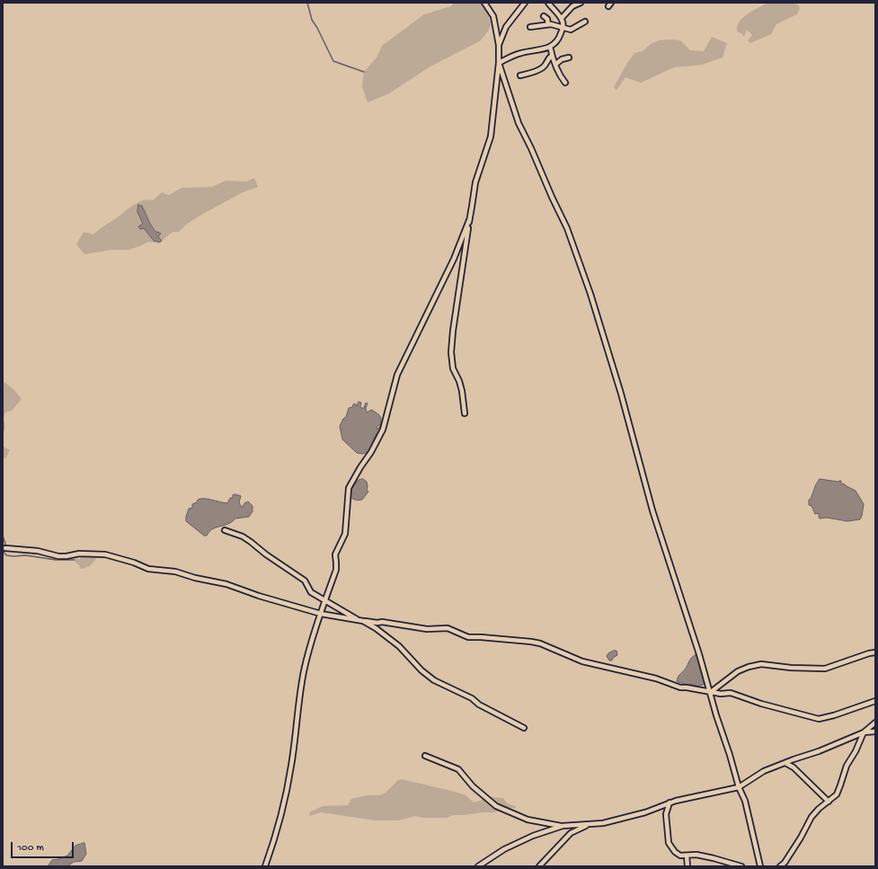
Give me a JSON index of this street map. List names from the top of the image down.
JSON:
{
  "scale_bar": "100 m"
}
